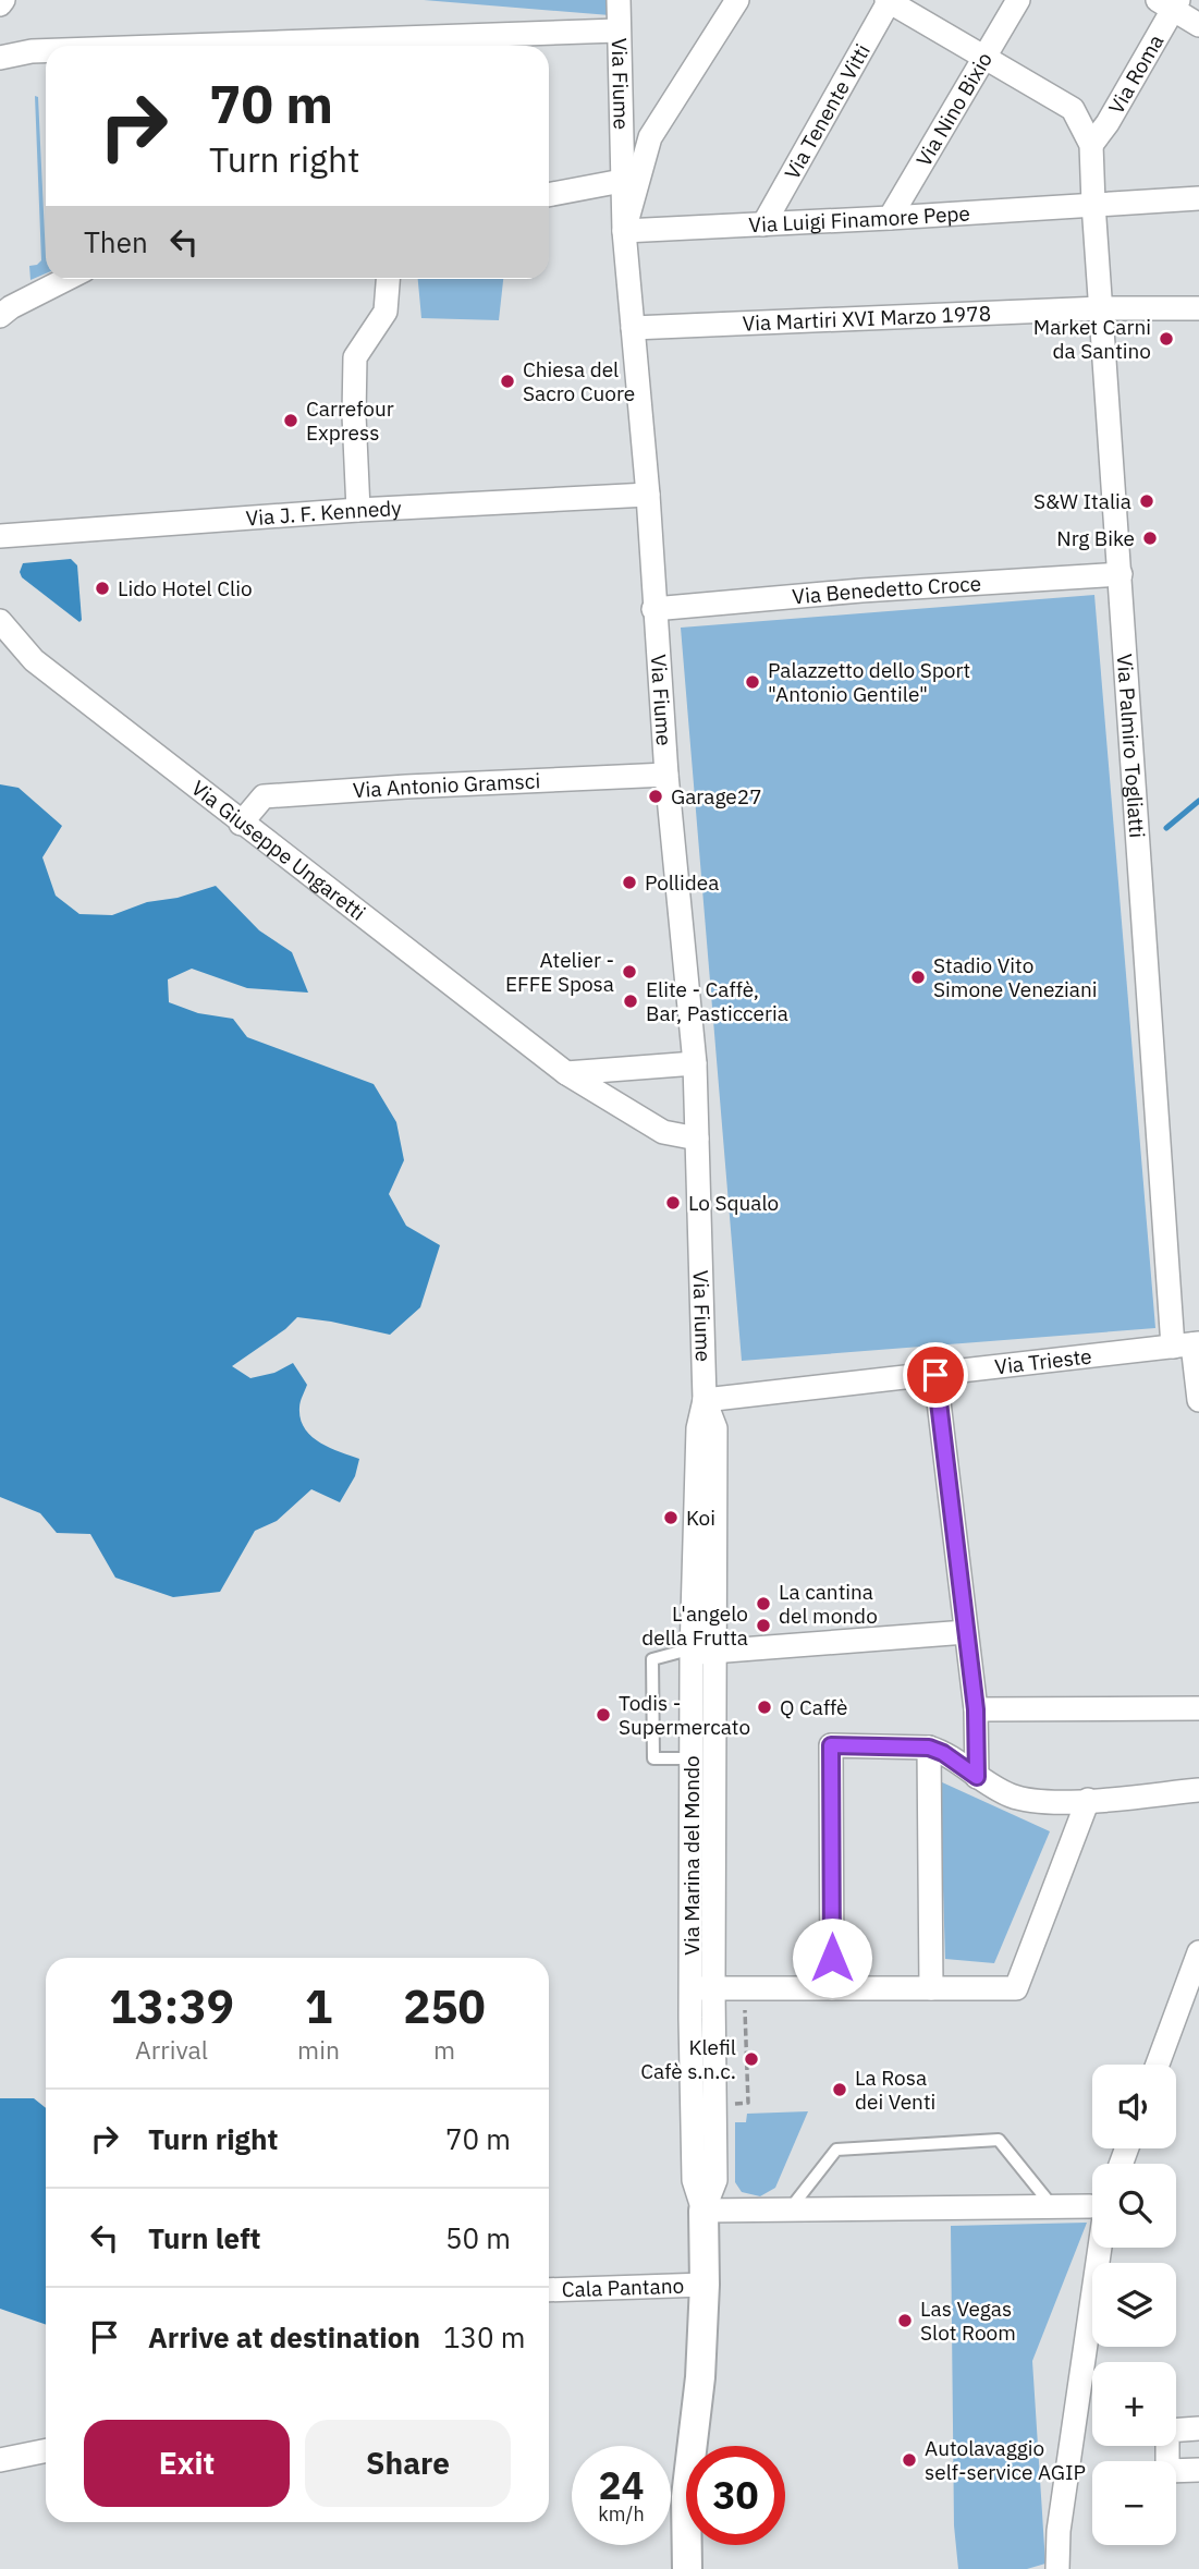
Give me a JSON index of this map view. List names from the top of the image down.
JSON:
{
  "streets": {
    "street": [
      "Via Roma",
      "Via Fiume",
      "Via Nino Bixio",
      "Via Tenente Vitti",
      "Via Luigi Finamore Pepe",
      "Via Martiri XVI Marzo 1978",
      "Via J. F. Kennedy",
      "Via Benedetto Croce",
      "Via Palmiro Togliatti",
      "Via Antonio Gramsci",
      "Via Giuseppe Ungaretti",
      "Via Trieste",
      "Via Marina del Mondo",
      "Cala Pantano"
    ]
  },
  "crossings": [
    ["Via Roma", "Via Palmiro Togliatti"],
    ["Via Fiume", "Via Luigi Finamore Pepe"],
    ["Via Fiume", "Via Martiri XVI Marzo 1978"],
    ["Via Fiume", "Via J. F. Kennedy"],
    ["Via Fiume", "Via Benedetto Croce"],
    ["Via Fiume", "Via Antonio Gramsci"],
    ["Via Fiume", "Via Giuseppe Ungaretti"],
    ["Via Fiume", "Via Trieste"],
    ["Via Fiume", "Via Marina del Mondo"],
    ["Via Nino Bixio", "Via Luigi Finamore Pepe"],
    ["Via Tenente Vitti", "Via Luigi Finamore Pepe"],
    ["Via Luigi Finamore Pepe", "Via Palmiro Togliatti"],
    ["Via Martiri XVI Marzo 1978", "Via Palmiro Togliatti"],
    ["Via Benedetto Croce", "Via Palmiro Togliatti"],
    ["Via Palmiro Togliatti", "Via Trieste"],
    ["Via Antonio Gramsci", "Via Giuseppe Ungaretti"],
    ["Via Trieste", "Via Marina del Mondo"],
    ["Via Marina del Mondo", "Cala Pantano"]
  ],
  "places": [
    "Market Carni da Santino",
    "Chiesa del Sacro Cuore",
    "Carrefour Express",
    "S&W Italia",
    "Nrg Bike",
    "Lido Hotel Clio",
    "Palazzetto dello Sport \"Antonio Gentile\"",
    "Garage27",
    "Pollidea",
    "Atelier - EFFE Sposa",
    "Stadio Vito Simone Veneziani",
    "Elite - Caffè, Bar, Pasticceria",
    "Lo Squalo",
    "Koi",
    "La cantina del mondo",
    "L'angelo della Frutta",
    "Q Caffè",
    "Todis - Supermercato",
    "Klefil Cafè s.n.c.",
    "La Rosa dei Venti",
    "Las Vegas Slot Room",
    "Autolavaggio self-service AGIP"
  ],
  "page": {
    "turn": ["70 m", "Turn right"],
    "then": "Then",
    "eta": [
      "13:39",
      "Arrival",
      "1",
      "min",
      "250",
      "m"
    ],
    "map_buttons": ["+", "−"],
    "list": [
      {
        "name": "Turn right",
        "value": "70 m"
      },
      {
        "name": "Turn left",
        "value": "50 m"
      },
      {
        "name": "Arrive at destination",
        "value": "130 m"
      }
    ],
    "buttons": ["Exit", "Share"],
    "speed": "24 km/h",
    "limit": "30"
  }
}
